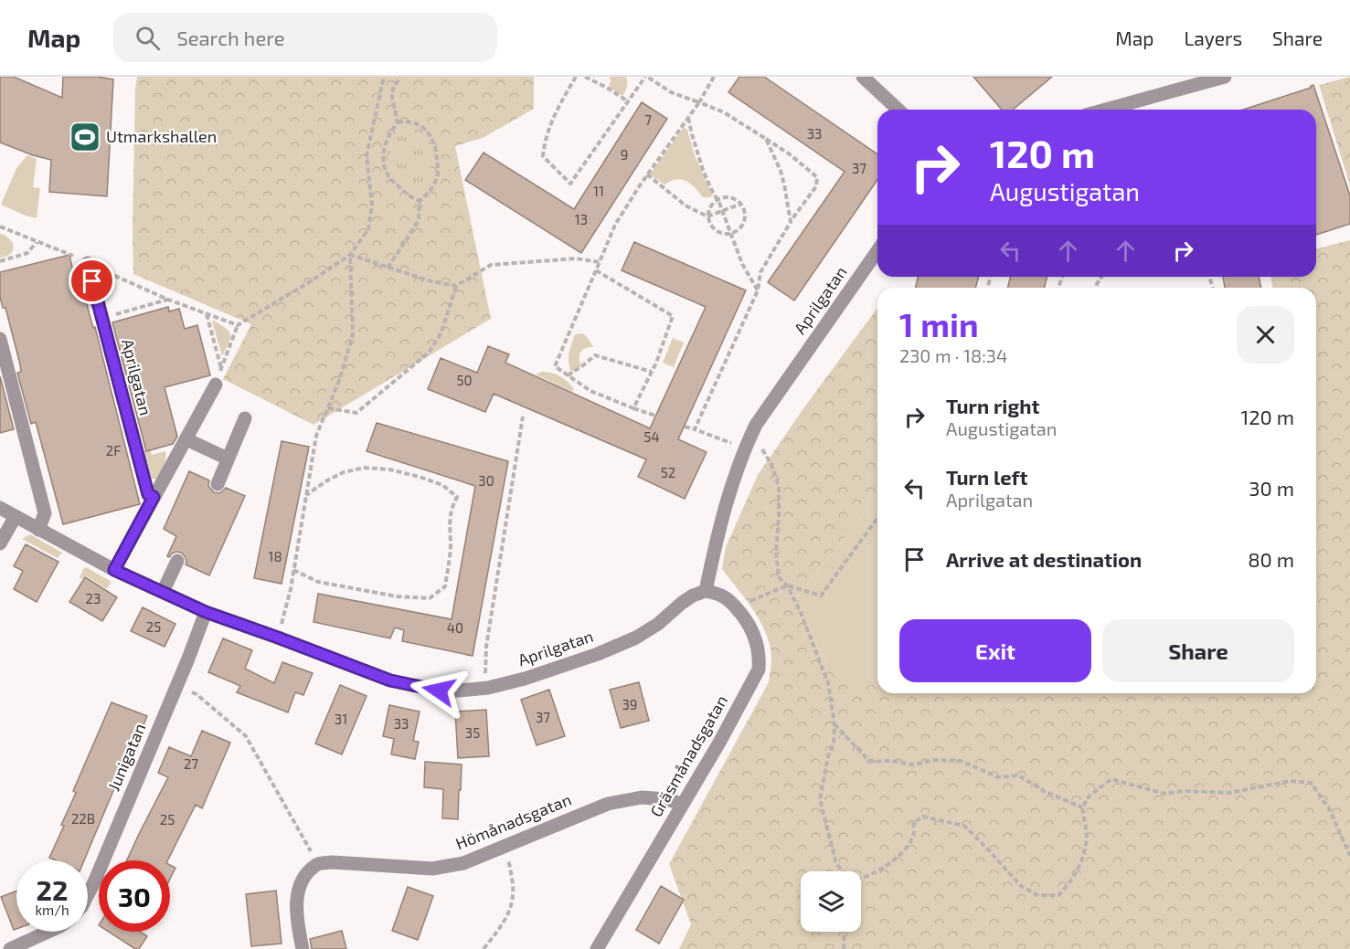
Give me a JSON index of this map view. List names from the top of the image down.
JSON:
{
  "streets": {
    "street": [
      "Aprilgatan",
      "Gräsmånadsgatan",
      "Junigatan",
      "Hömånadsgatan"
    ]
  },
  "crossings": [
    ["Aprilgatan", "Gräsmånadsgatan"],
    ["Aprilgatan", "Junigatan"],
    ["Gräsmånadsgatan", "Hömånadsgatan"]
  ],
  "places": {
    "sports": ["Utmarkshallen"]
  },
  "house_numbers": [
    "7",
    "33",
    "9",
    "37",
    "11",
    "13",
    "50",
    "54",
    "2F",
    "52",
    "30",
    "18",
    "23",
    "25",
    "40",
    "39",
    "37",
    "31",
    "33",
    "35",
    "27",
    "22B",
    "25"
  ],
  "page": {
    "header": "Map",
    "search": "Search here",
    "nav": ["Map", "Layers", "Share"],
    "turn": ["120 m", "Augustigatan"],
    "heading": ["1 min", "230 m · 18:34"],
    "list": [
      {
        "name": "Turn right",
        "note": "Augustigatan",
        "value": "120 m"
      },
      {
        "name": "Turn left",
        "note": "Aprilgatan",
        "value": "30 m"
      },
      {
        "name": "Arrive at destination",
        "value": "80 m"
      }
    ],
    "buttons": ["Exit", "Share"],
    "speed": "22 km/h",
    "limit": "30"
  }
}
